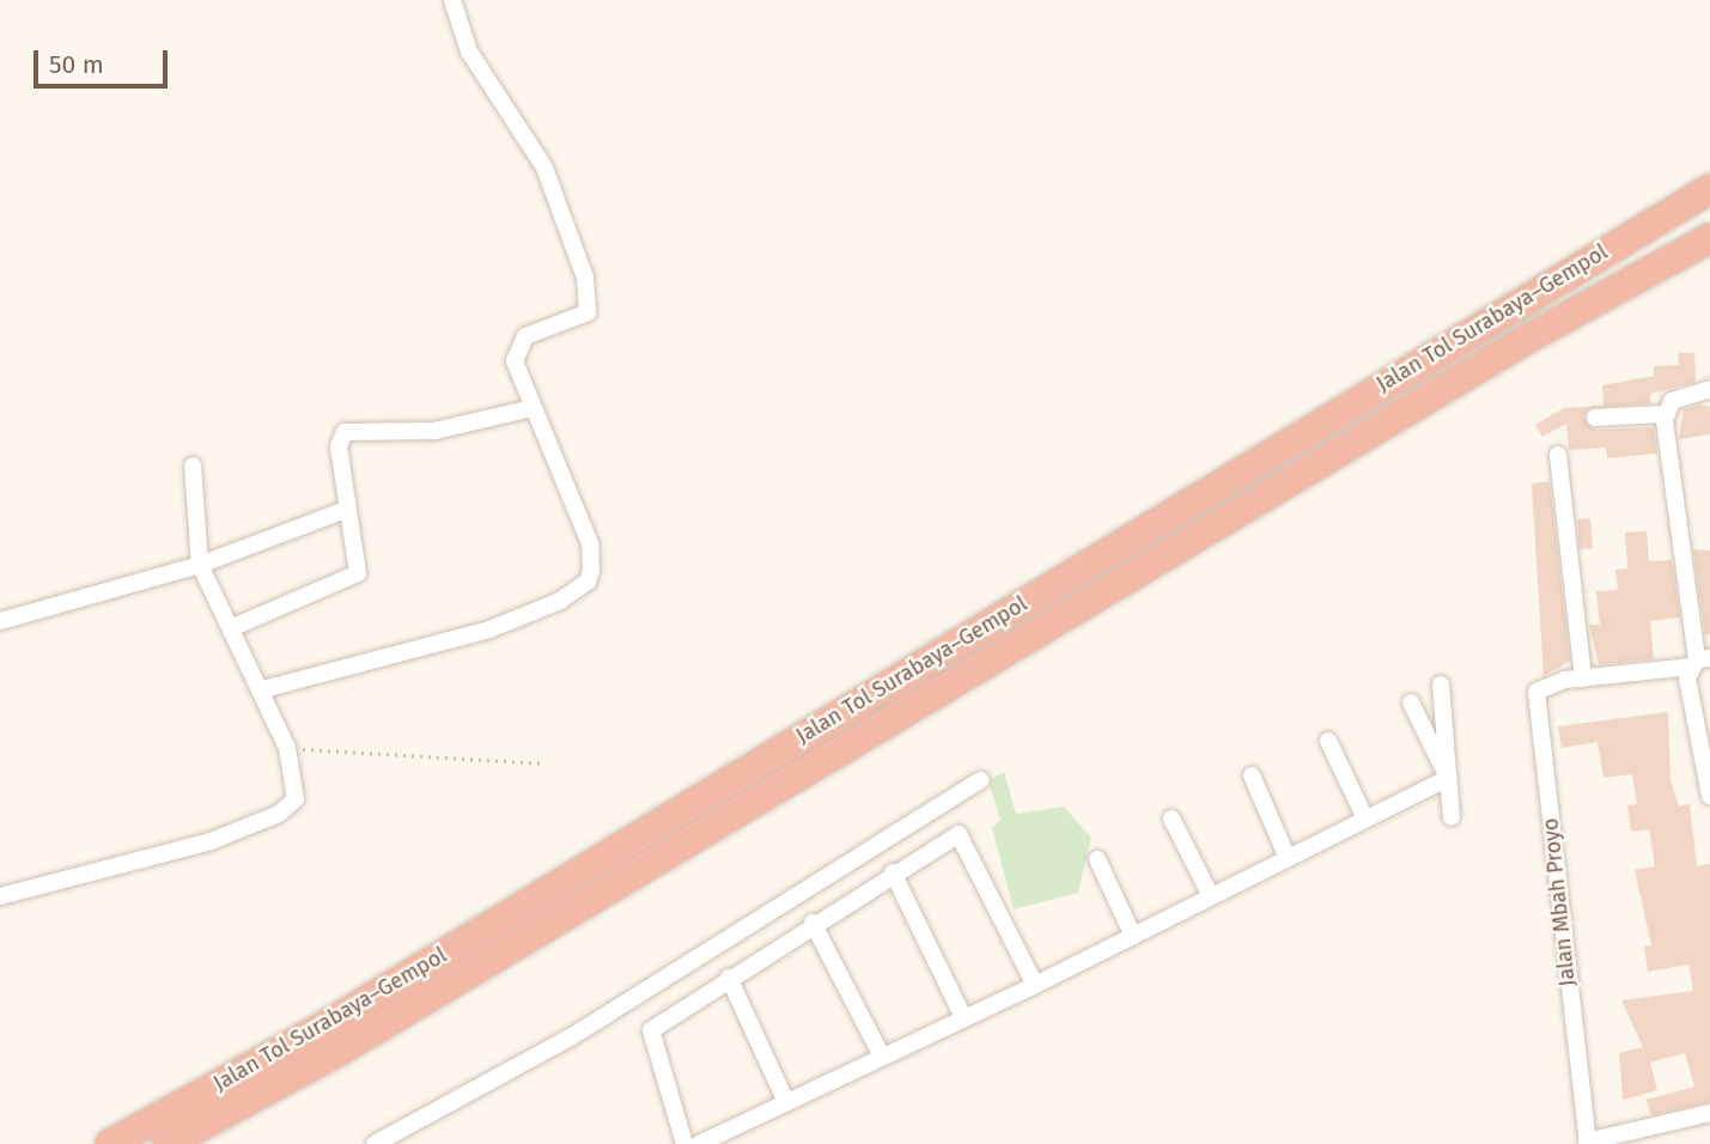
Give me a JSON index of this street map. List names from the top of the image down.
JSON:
{
  "streets": {
    "highway": ["Jalan Tol Surabaya–Gempol"],
    "street": ["Jalan Mbah Proyo"]
  },
  "scale_bar": "50 m"
}
